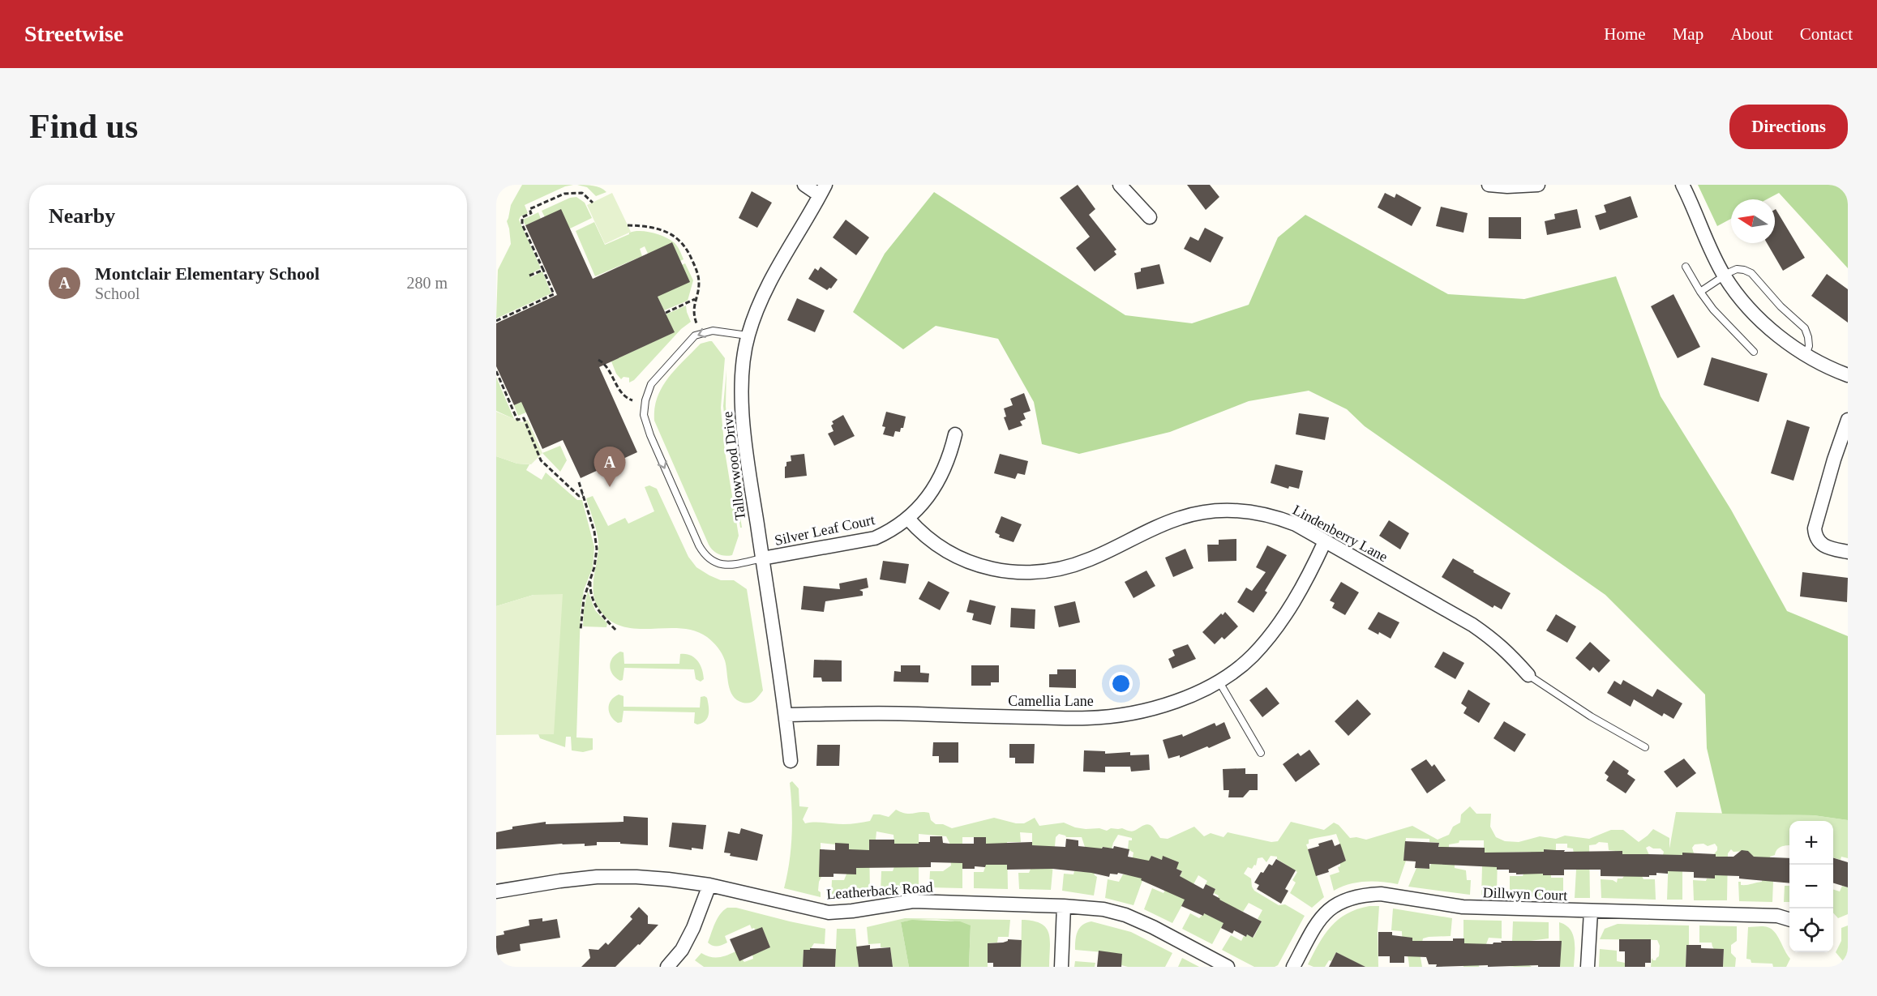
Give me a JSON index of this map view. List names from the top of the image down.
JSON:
{
  "streets": {
    "street": [
      "Tallowwood Drive",
      "Silver Leaf Court",
      "Lindenberry Lane",
      "Camellia Lane",
      "Leatherback Road",
      "Dillwyn Court"
    ]
  },
  "crossings": [
    ["Tallowwood Drive", "Silver Leaf Court"],
    ["Tallowwood Drive", "Camellia Lane"],
    ["Silver Leaf Court", "Lindenberry Lane"],
    ["Lindenberry Lane", "Camellia Lane"]
  ],
  "north": "left",
  "page": {
    "header": "Streetwise",
    "nav": [
      "Home",
      "Map",
      "About",
      "Contact"
    ],
    "buttons": "Directions",
    "title": "Find us",
    "heading": "Nearby",
    "list": [
      {
        "mark": "A",
        "name": "Montclair Elementary School",
        "note": "School",
        "value": "280 m"
      }
    ],
    "pins": "A",
    "map_buttons": ["+", "−"]
  }
}
